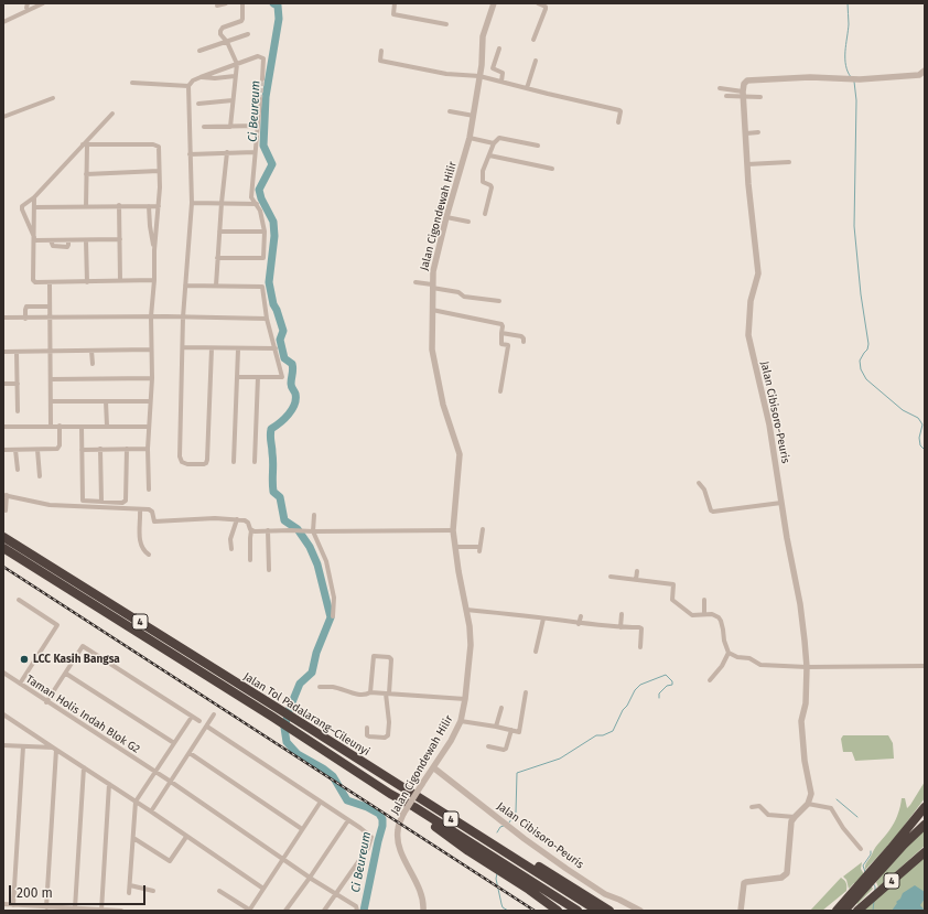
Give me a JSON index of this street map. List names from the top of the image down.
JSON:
{
  "streets": {
    "highway": ["4", "Jalan Tol Padalarang–Cileunyi"],
    "street": ["Jalan Cigondewah Hilir", "Jalan Cibisoro-Peuris", "Taman Holis Indah Blok G2"]
  },
  "crossings": [
    ["Jalan Cigondewah Hilir", "Jalan Cibisoro-Peuris"]
  ],
  "water": ["Ci Beureum"],
  "places": ["LCC Kasih Bangsa"],
  "scale_bar": "200 m"
}
